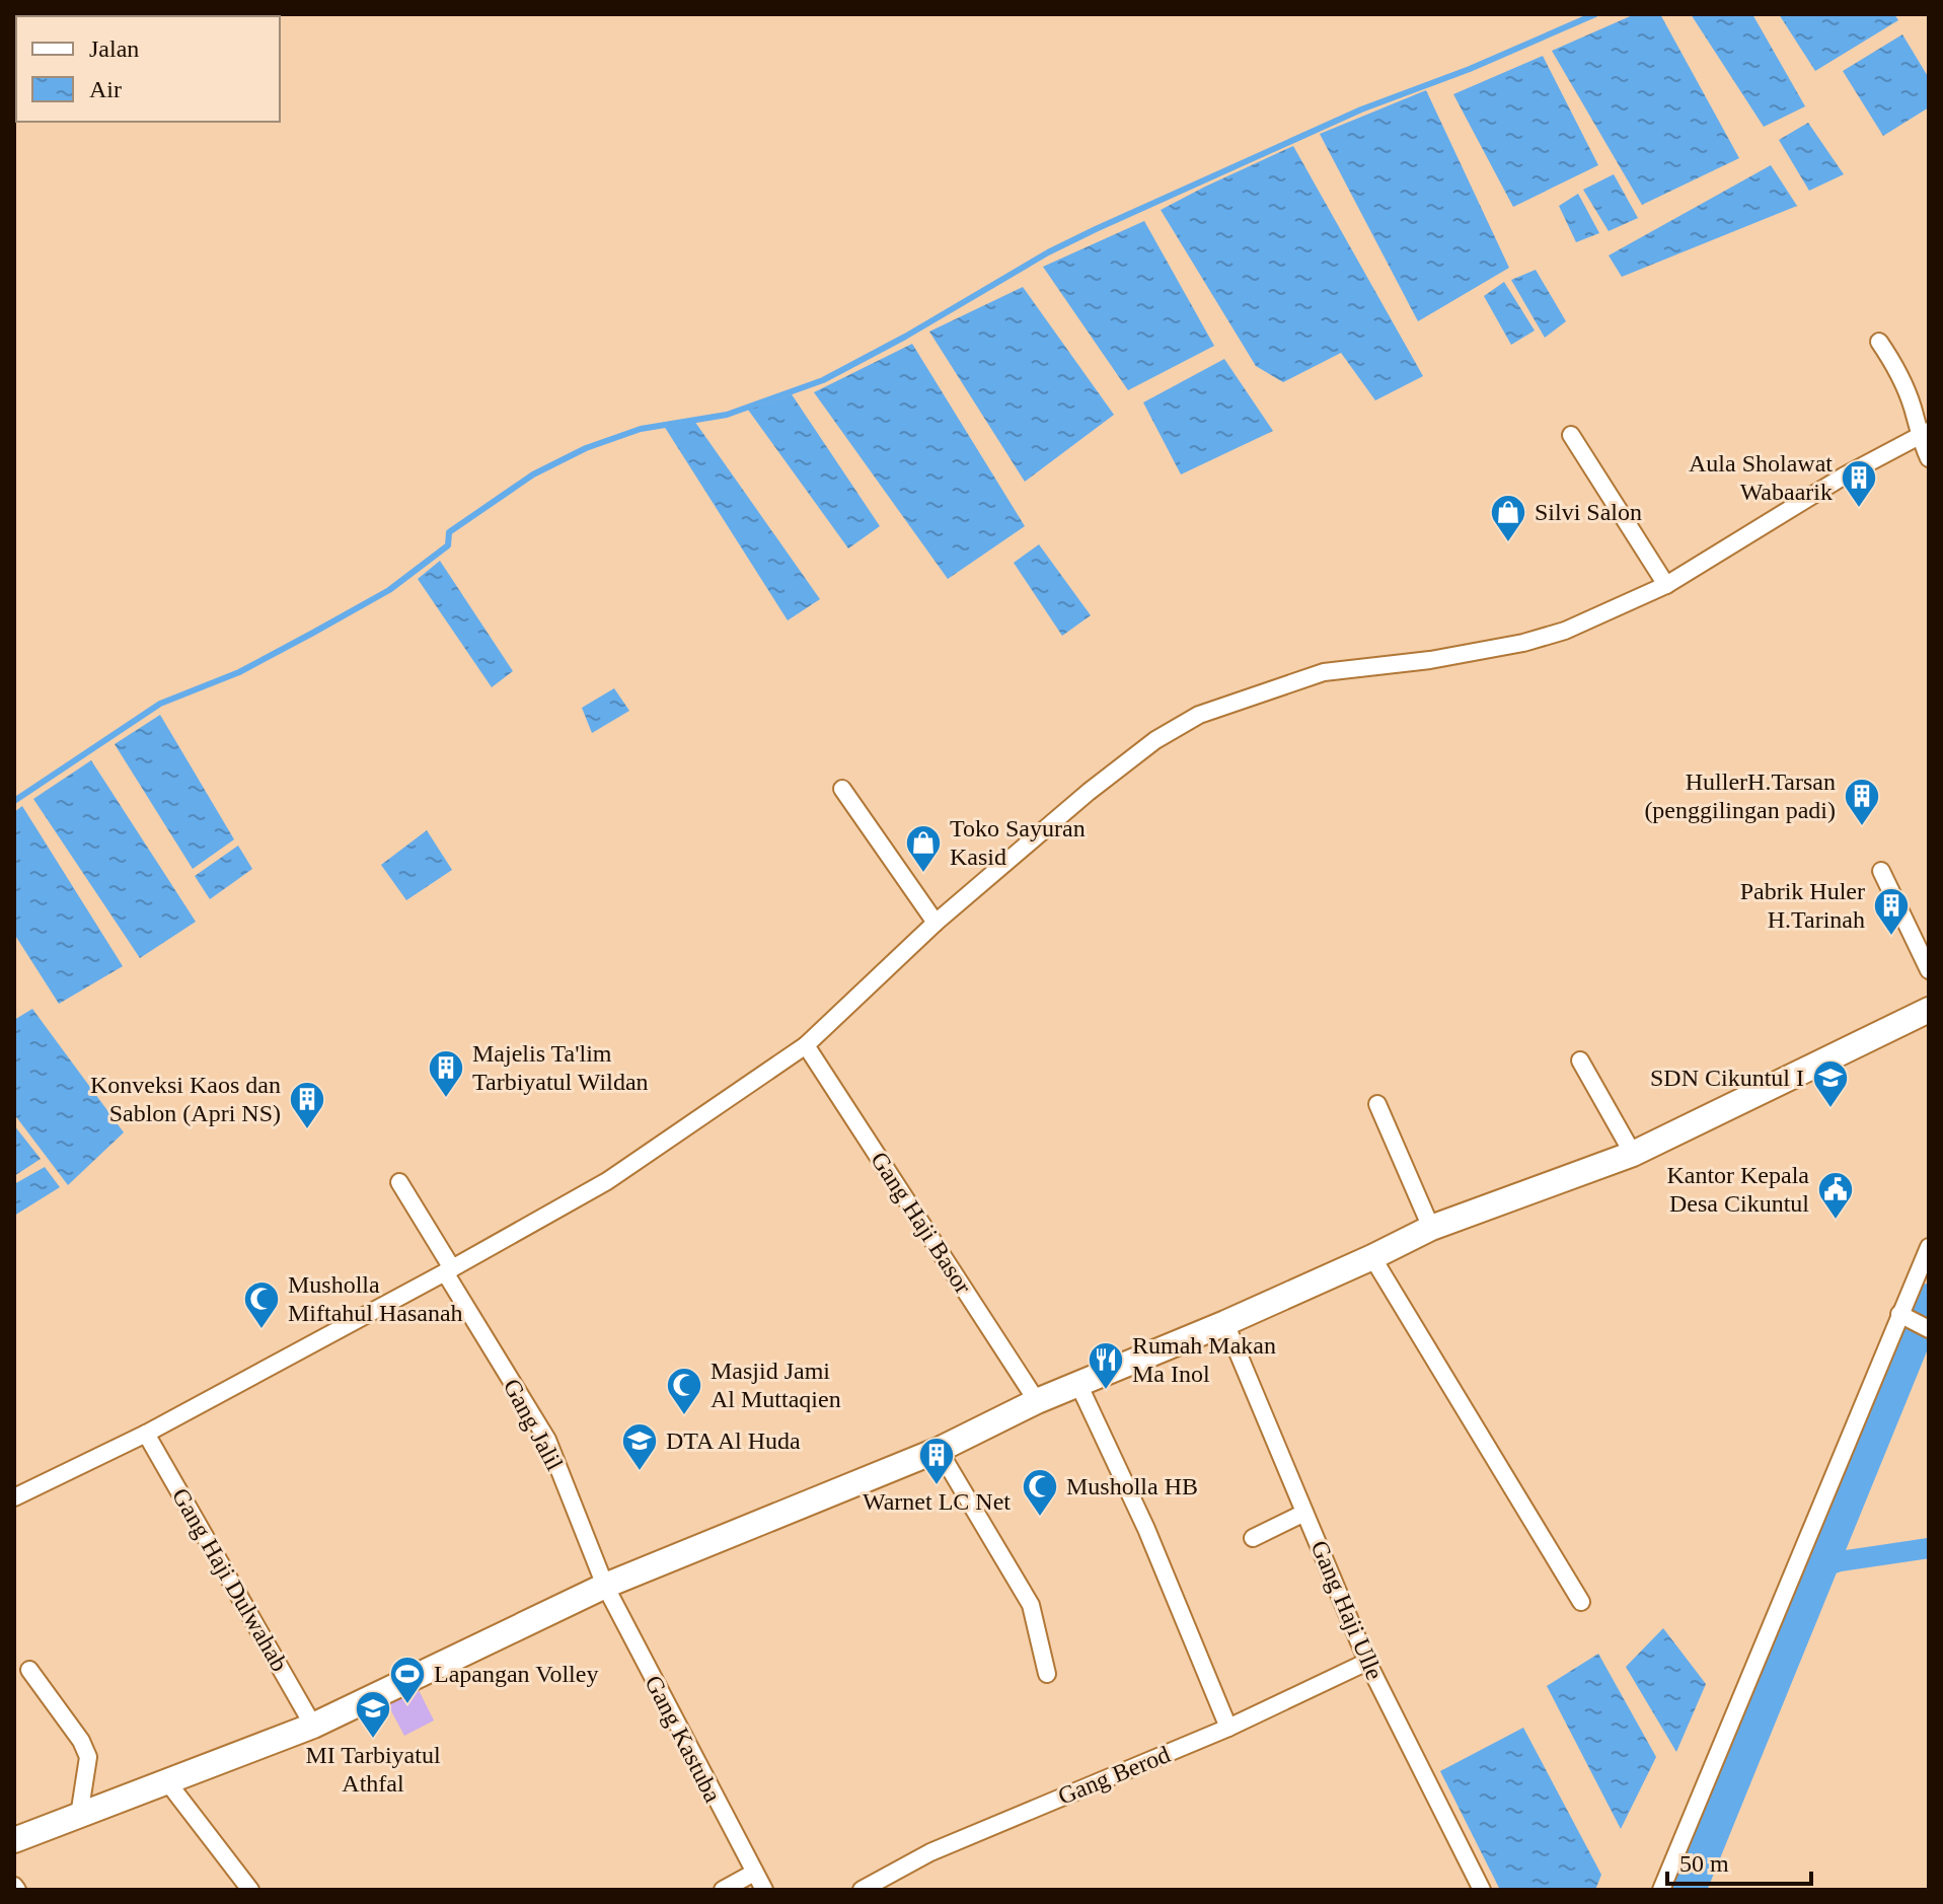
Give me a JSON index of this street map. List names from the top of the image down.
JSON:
{
  "streets": {
    "street": [
      "Gang Haji Basor",
      "Gang Jalil",
      "Gang Haji Dulwahab",
      "Gang Haji Ulle",
      "Gang Kastuba",
      "Gang Berod"
    ]
  },
  "crossings": [
    ["Gang Jalil", "Gang Kastuba"],
    ["Gang Haji Ulle", "Gang Berod"]
  ],
  "places": {
    "building": [
      "Aula Sholawat Wabaarik",
      "HullerH.Tarsan (penggilingan padi)",
      "Pabrik Huler H.Tarinah",
      "Majelis Ta'lim Tarbiyatul Wildan",
      "Konveksi Kaos dan Sablon (Apri NS)",
      "Warnet LC Net"
    ],
    "shop": ["Silvi Salon", "Toko Sayuran Kasid"],
    "school or university": ["SDN Cikuntul I", "DTA Al Huda", "MI Tarbiyatul Athfal"],
    "public building": ["Kantor Kepala Desa Cikuntul"],
    "mosque": ["Musholla Miftahul Hasanah", "Masjid Jami Al Muttaqien", "Musholla HB"],
    "restaurant": ["Rumah Makan Ma Inol"],
    "sports": ["Lapangan Volley"]
  },
  "legend": ["Jalan", "Air"],
  "scale_bar": "50 m"
}
